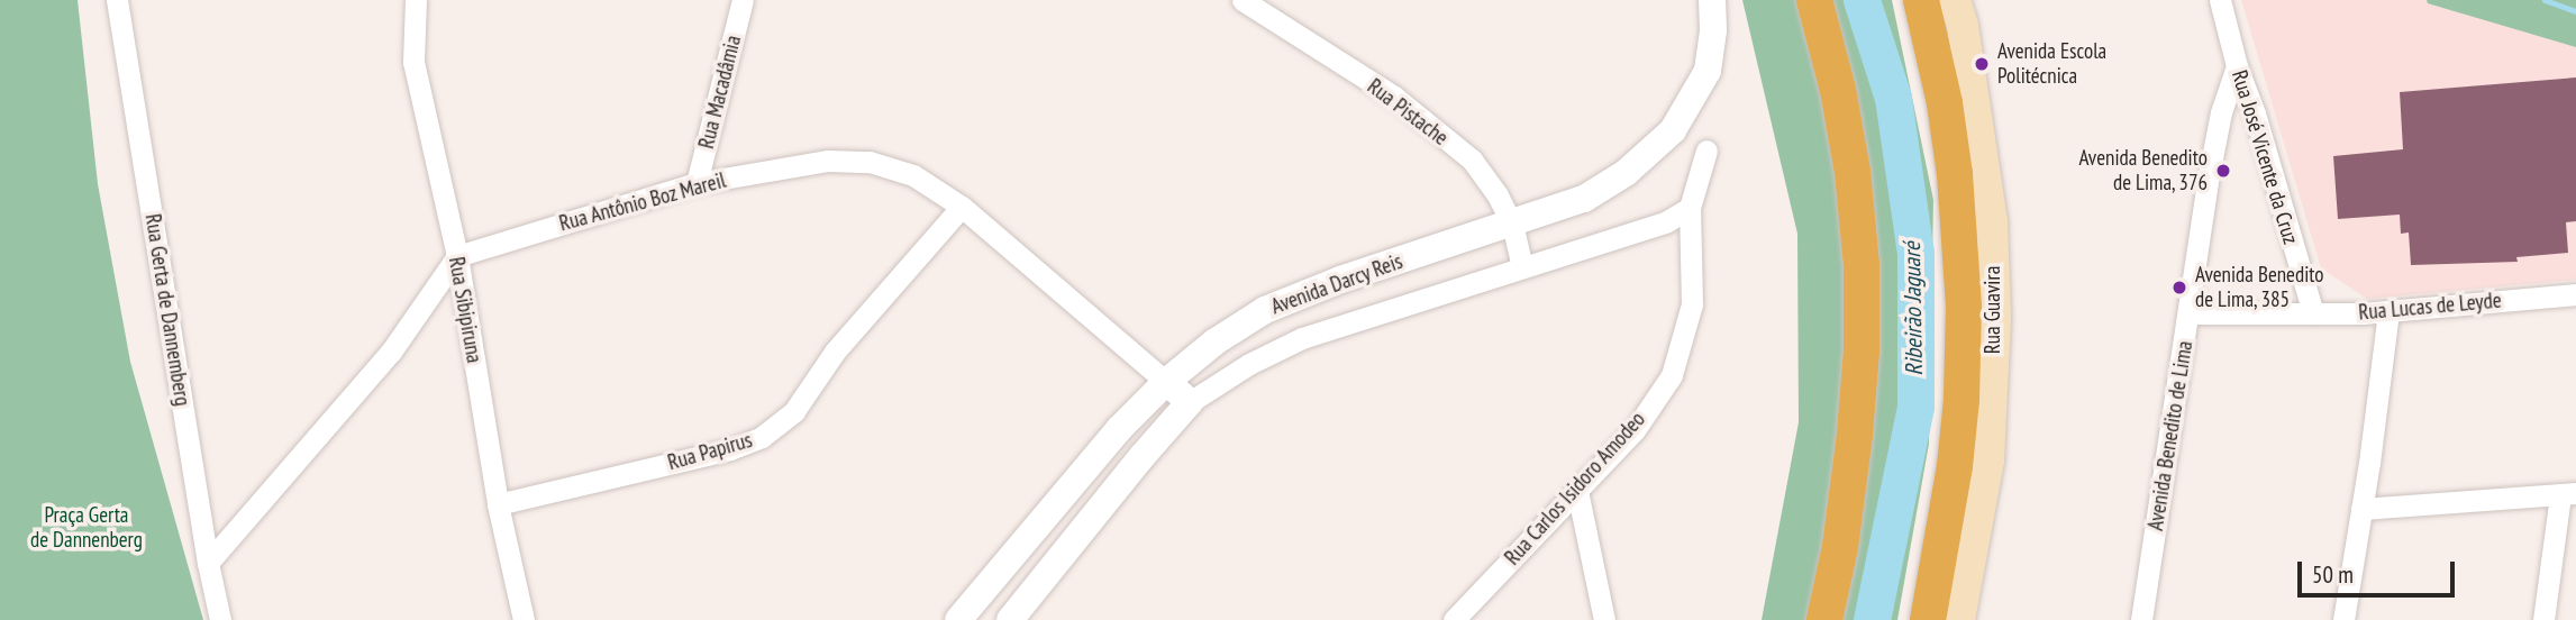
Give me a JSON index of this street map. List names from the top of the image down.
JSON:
{
  "streets": {
    "main road": ["Rua Guavira"],
    "street": [
      "Rua Macadâmia",
      "Rua Pistache",
      "Rua José Vicente da Cruz",
      "Rua Antônio Boz Mareil",
      "Avenida Darcy Reis",
      "Rua Lucas de Leyde",
      "Rua Gerta de Dannemberg",
      "Rua Sibipiruna",
      "Avenida Benedito de Lima",
      "Rua Papirus",
      "Rua Carlos Isidoro Amodeo"
    ]
  },
  "crossings": [
    ["Rua Macadâmia", "Rua Antônio Boz Mareil"],
    ["Rua Pistache", "Avenida Darcy Reis"],
    ["Rua José Vicente da Cruz", "Rua Lucas de Leyde"],
    ["Rua José Vicente da Cruz", "Avenida Benedito de Lima"],
    ["Rua Antônio Boz Mareil", "Avenida Darcy Reis"],
    ["Rua Antônio Boz Mareil", "Rua Sibipiruna"],
    ["Rua Antônio Boz Mareil", "Rua Papirus"],
    ["Avenida Darcy Reis", "Rua Carlos Isidoro Amodeo"],
    ["Rua Lucas de Leyde", "Avenida Benedito de Lima"],
    ["Rua Sibipiruna", "Rua Papirus"]
  ],
  "water": ["Ribeirão Jaguaré"],
  "parks": ["Praça Gerta de Dannenberg"],
  "places": ["Avenida Escola Politécnica", "Avenida Benedito de Lima, 376", "Avenida Benedito de Lima, 385"],
  "scale_bar": "50 m"
}
